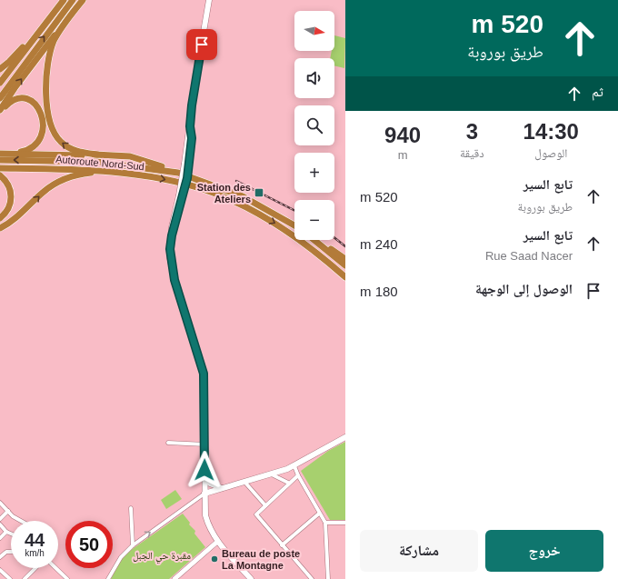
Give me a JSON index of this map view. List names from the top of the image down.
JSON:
{
  "streets": {
    "highway": ["Autoroute Nord-Sud"]
  },
  "parks": ["مقبرة حي الجبل"],
  "places": {
    "transit": ["Station des Ateliers"],
    "other": ["Bureau de poste La Montagne"]
  },
  "north": "right",
  "page": {
    "turn": ["520 m", "طريق بوروبة"],
    "map_buttons": ["+", "−"],
    "then": "ثم",
    "eta": [
      "14:30",
      "الوصول",
      "3",
      "دقيقة",
      "940",
      "m"
    ],
    "list": [
      {
        "name": "تابع السير",
        "note": "طريق بوروبة",
        "value": "520 m"
      },
      {
        "name": "تابع السير",
        "note": "Rue Saad Nacer",
        "value": "240 m"
      },
      {
        "name": "الوصول إلى الوجهة",
        "value": "180 m"
      }
    ],
    "speed": "44 km/h",
    "limit": "50",
    "buttons": ["خروج", "مشاركة"]
  }
}
